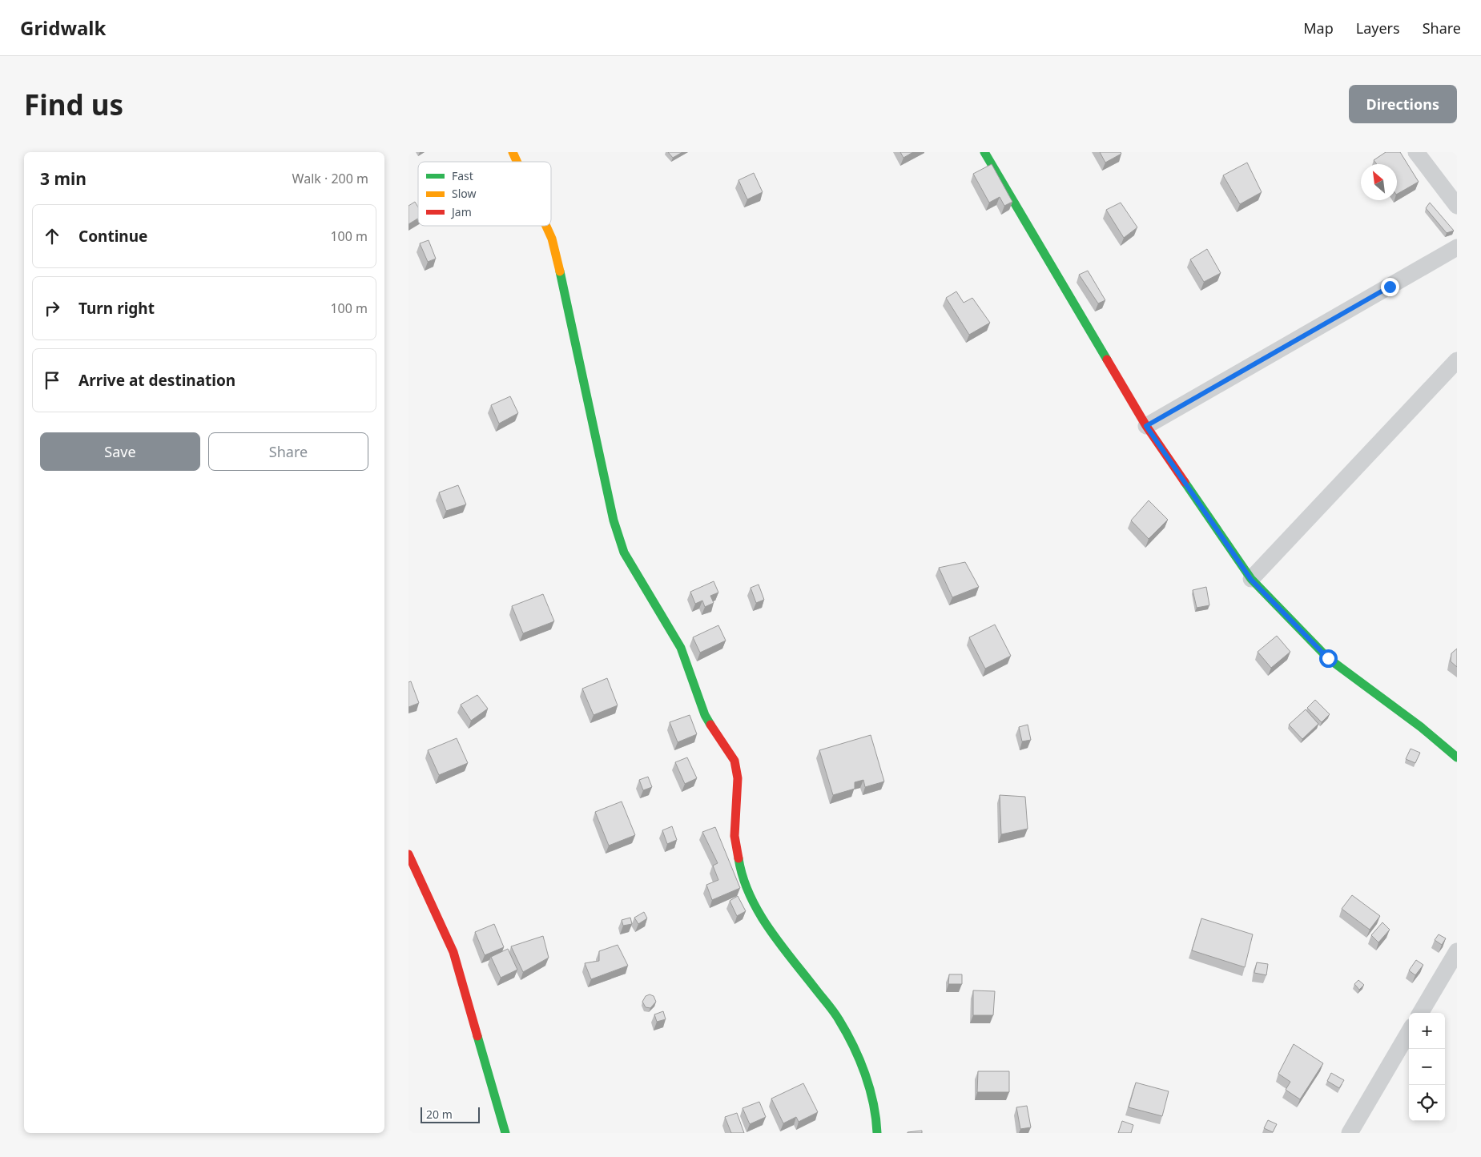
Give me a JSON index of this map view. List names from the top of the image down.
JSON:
{
  "legend": ["Fast", "Slow", "Jam"],
  "scale_bar": "20 m",
  "north": "top left",
  "page": {
    "header": "Gridwalk",
    "nav": ["Map", "Layers", "Share"],
    "buttons": [
      "Directions",
      ["Save", "Share"]
    ],
    "title": "Find us",
    "heading": ["3 min", "Walk · 200 m"],
    "list": [
      ["Continue", "100 m"],
      ["Turn right", "100 m"],
      "Arrive at destination"
    ],
    "map_buttons": ["+", "−"],
    "scale": "20 m"
  }
}
